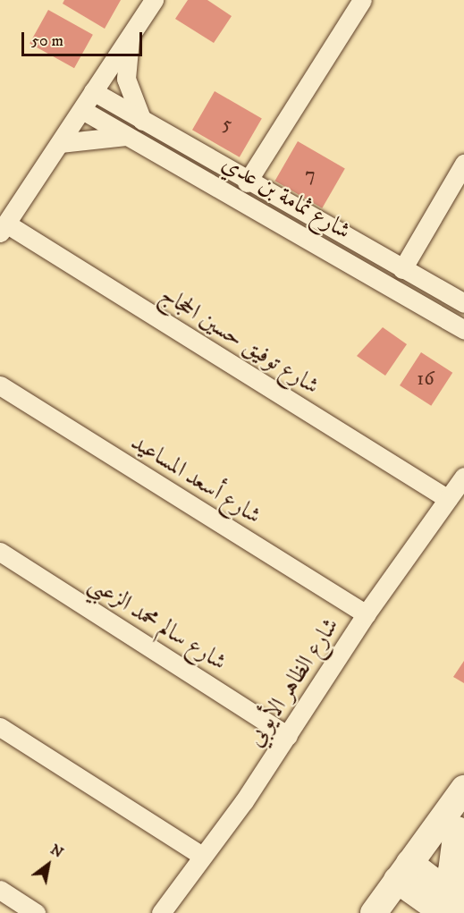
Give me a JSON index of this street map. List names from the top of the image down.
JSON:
{
  "streets": {
    "street": [
      "شارع ثمامة بن عدي",
      "شارع توفيق حسين الحجاج",
      "شارع أسعد المساعيد",
      "شارع سالم محمد الزعبي",
      "شارع الظاهر الأيوبي"
    ]
  },
  "crossings": [
    ["شارع توفيق حسين الحجاج", "شارع الظاهر الأيوبي"],
    ["شارع أسعد المساعيد", "شارع الظاهر الأيوبي"],
    ["شارع سالم محمد الزعبي", "شارع الظاهر الأيوبي"]
  ],
  "house_numbers": ["5", "7", "16"],
  "scale_bar": "50 m",
  "north": "top right"
}
